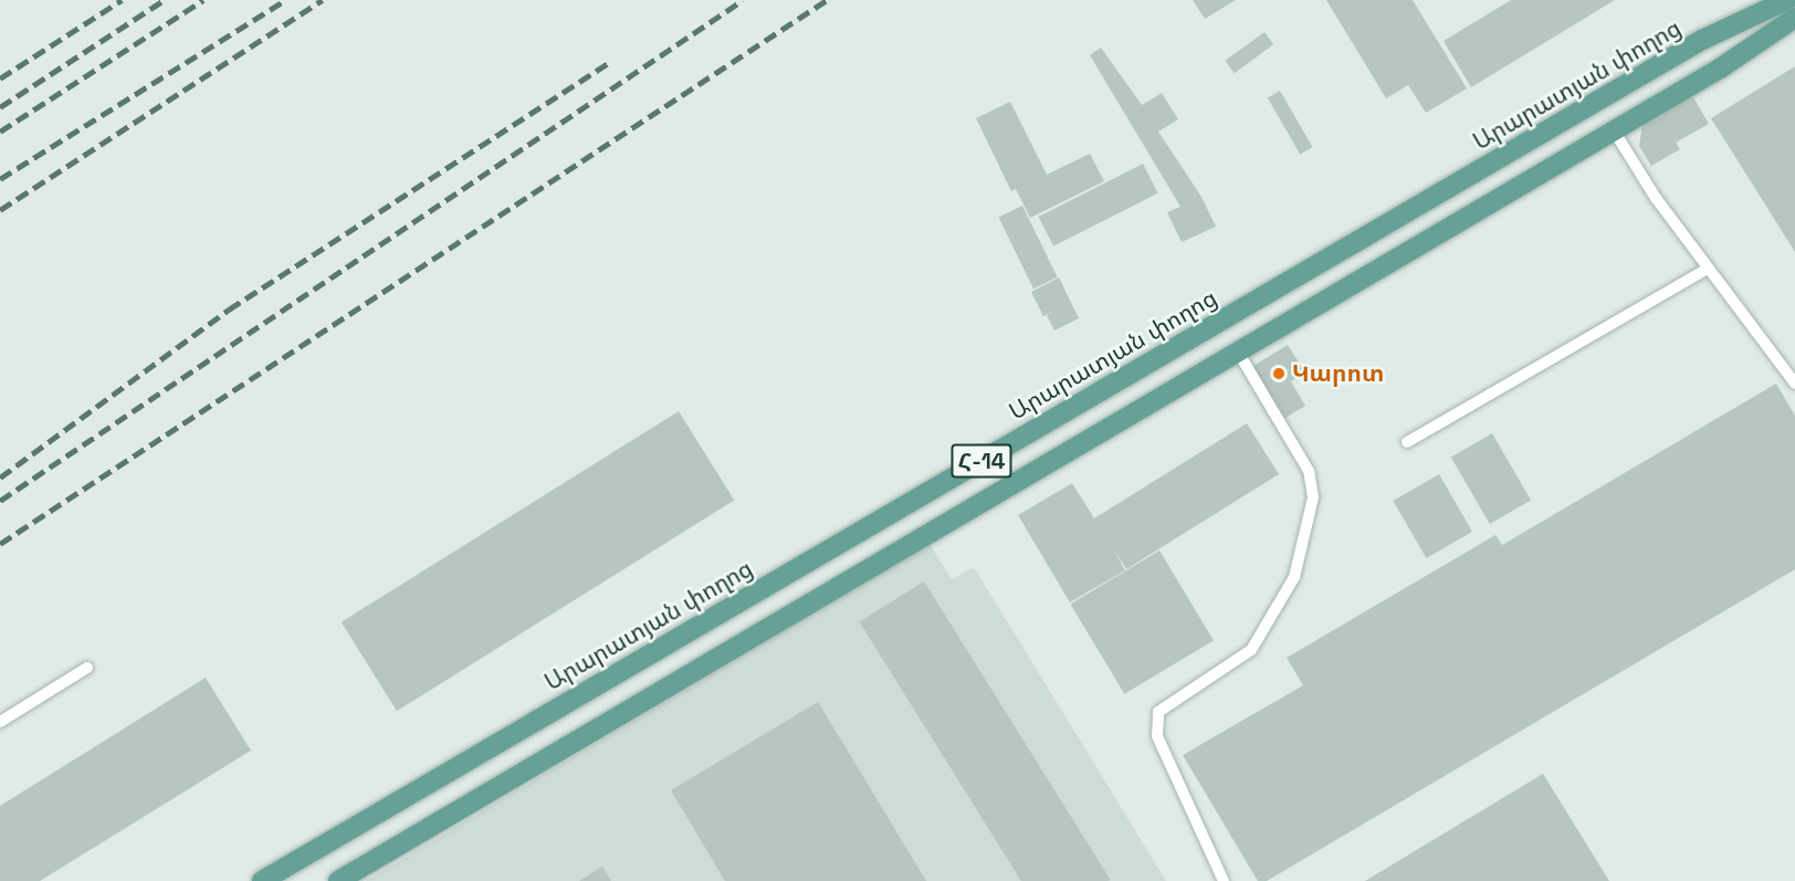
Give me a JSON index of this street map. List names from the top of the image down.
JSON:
{
  "streets": {
    "main road": ["Արարատյան փողոց", "Հ-14"]
  },
  "places": ["Կարոտ"]
}
